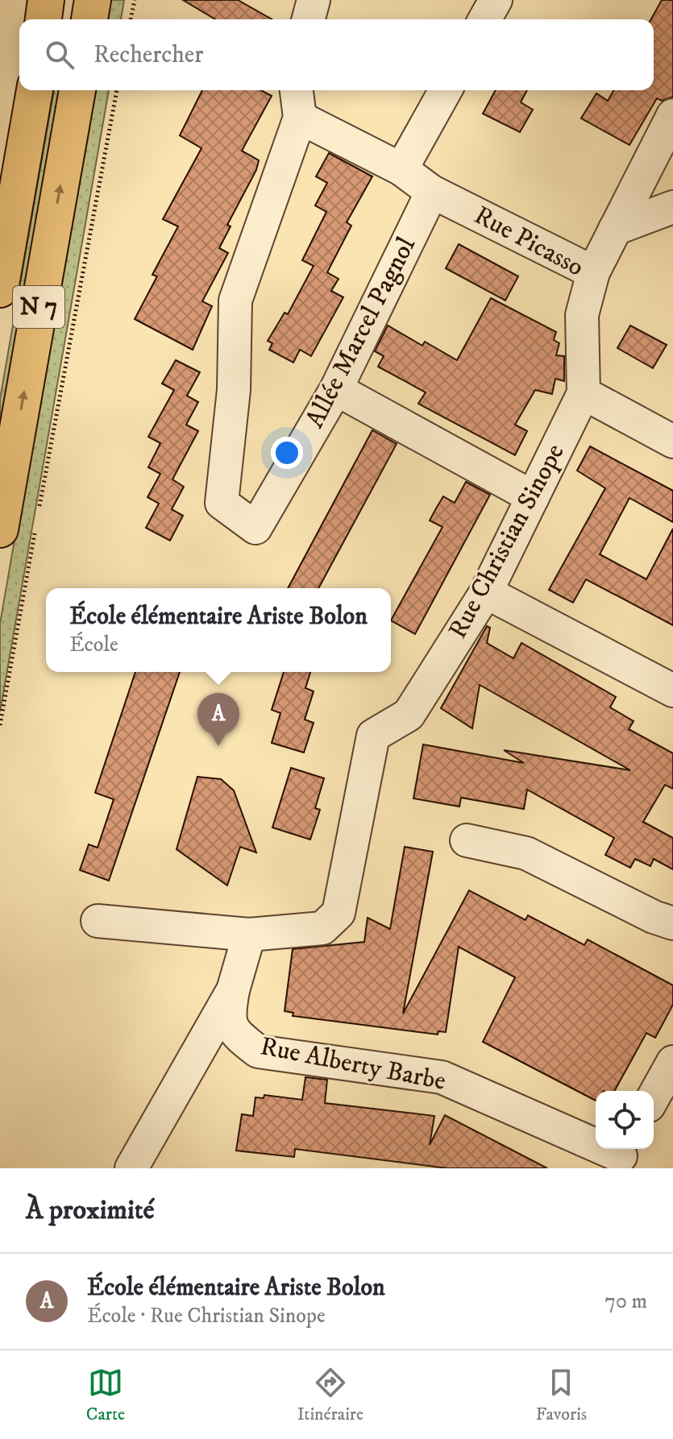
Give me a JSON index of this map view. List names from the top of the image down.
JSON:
{
  "streets": {
    "main road": ["N 7"],
    "street": [
      "Rue Picasso",
      "Allée Marcel Pagnol",
      "Rue Christian Sinope",
      "Rue Alberty Barbe"
    ]
  },
  "crossings": [
    ["Rue Picasso", "Allée Marcel Pagnol"],
    ["Rue Picasso", "Rue Christian Sinope"]
  ],
  "page": {
    "search": "Rechercher",
    "popup": ["École élémentaire Ariste Bolon", "École"],
    "pins": "A",
    "heading": "À proximité",
    "list": [
      {
        "mark": "A",
        "name": "École élémentaire Ariste Bolon",
        "note": "École · Rue Christian Sinope",
        "value": "70 m"
      }
    ],
    "nav": ["Carte", "Itinéraire", "Favoris"]
  }
}
